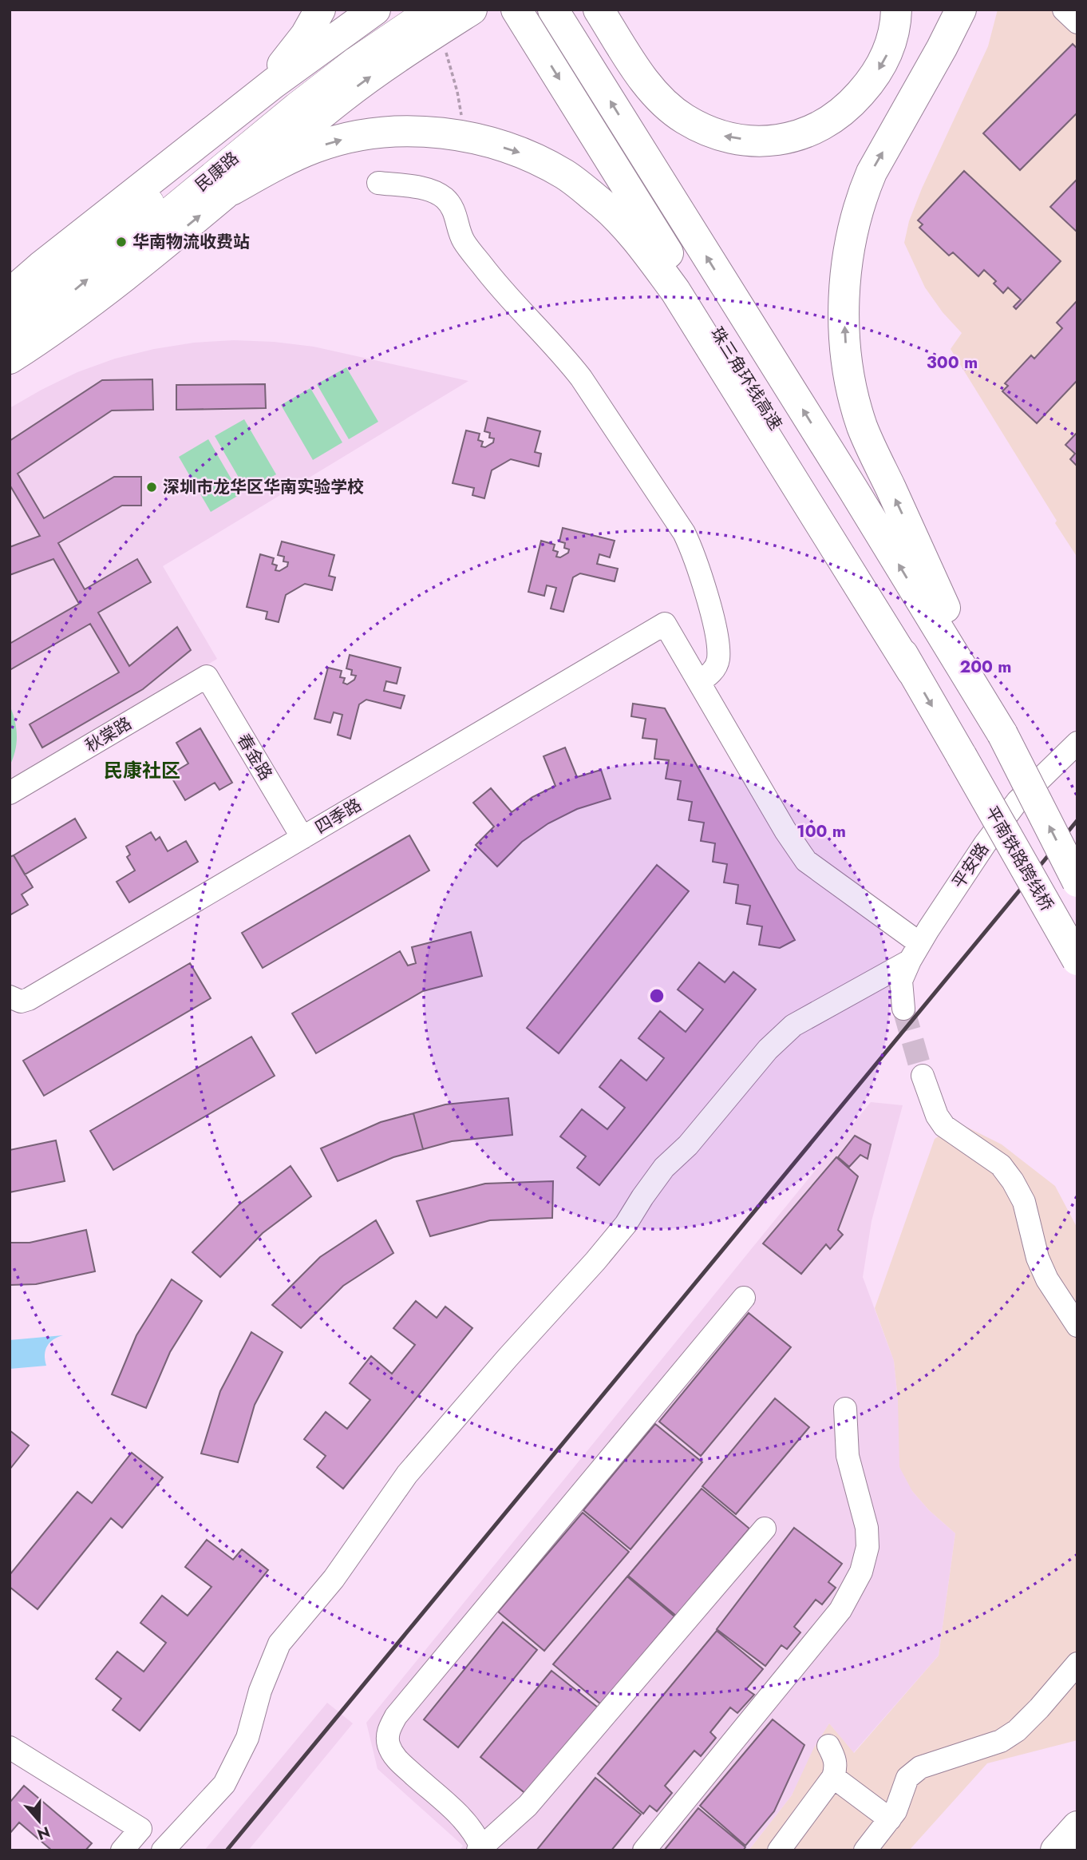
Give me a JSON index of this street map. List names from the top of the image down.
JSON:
{
  "streets": {
    "highway": ["珠三角环线高速", "平南铁路跨线桥"],
    "main road": ["民康路"],
    "street": [
      "秋棠路",
      "春金路",
      "四季路",
      "平安路"
    ]
  },
  "crossings": [
    ["珠三角环线高速", "平南铁路跨线桥"],
    ["秋棠路", "春金路"],
    ["春金路", "四季路"]
  ],
  "districts": ["民康社区"],
  "places": ["华南物流收费站", "深圳市龙华区华南实验学校"],
  "north": "bottom",
  "rings": ["300 m", "200 m", "100 m"]
}
